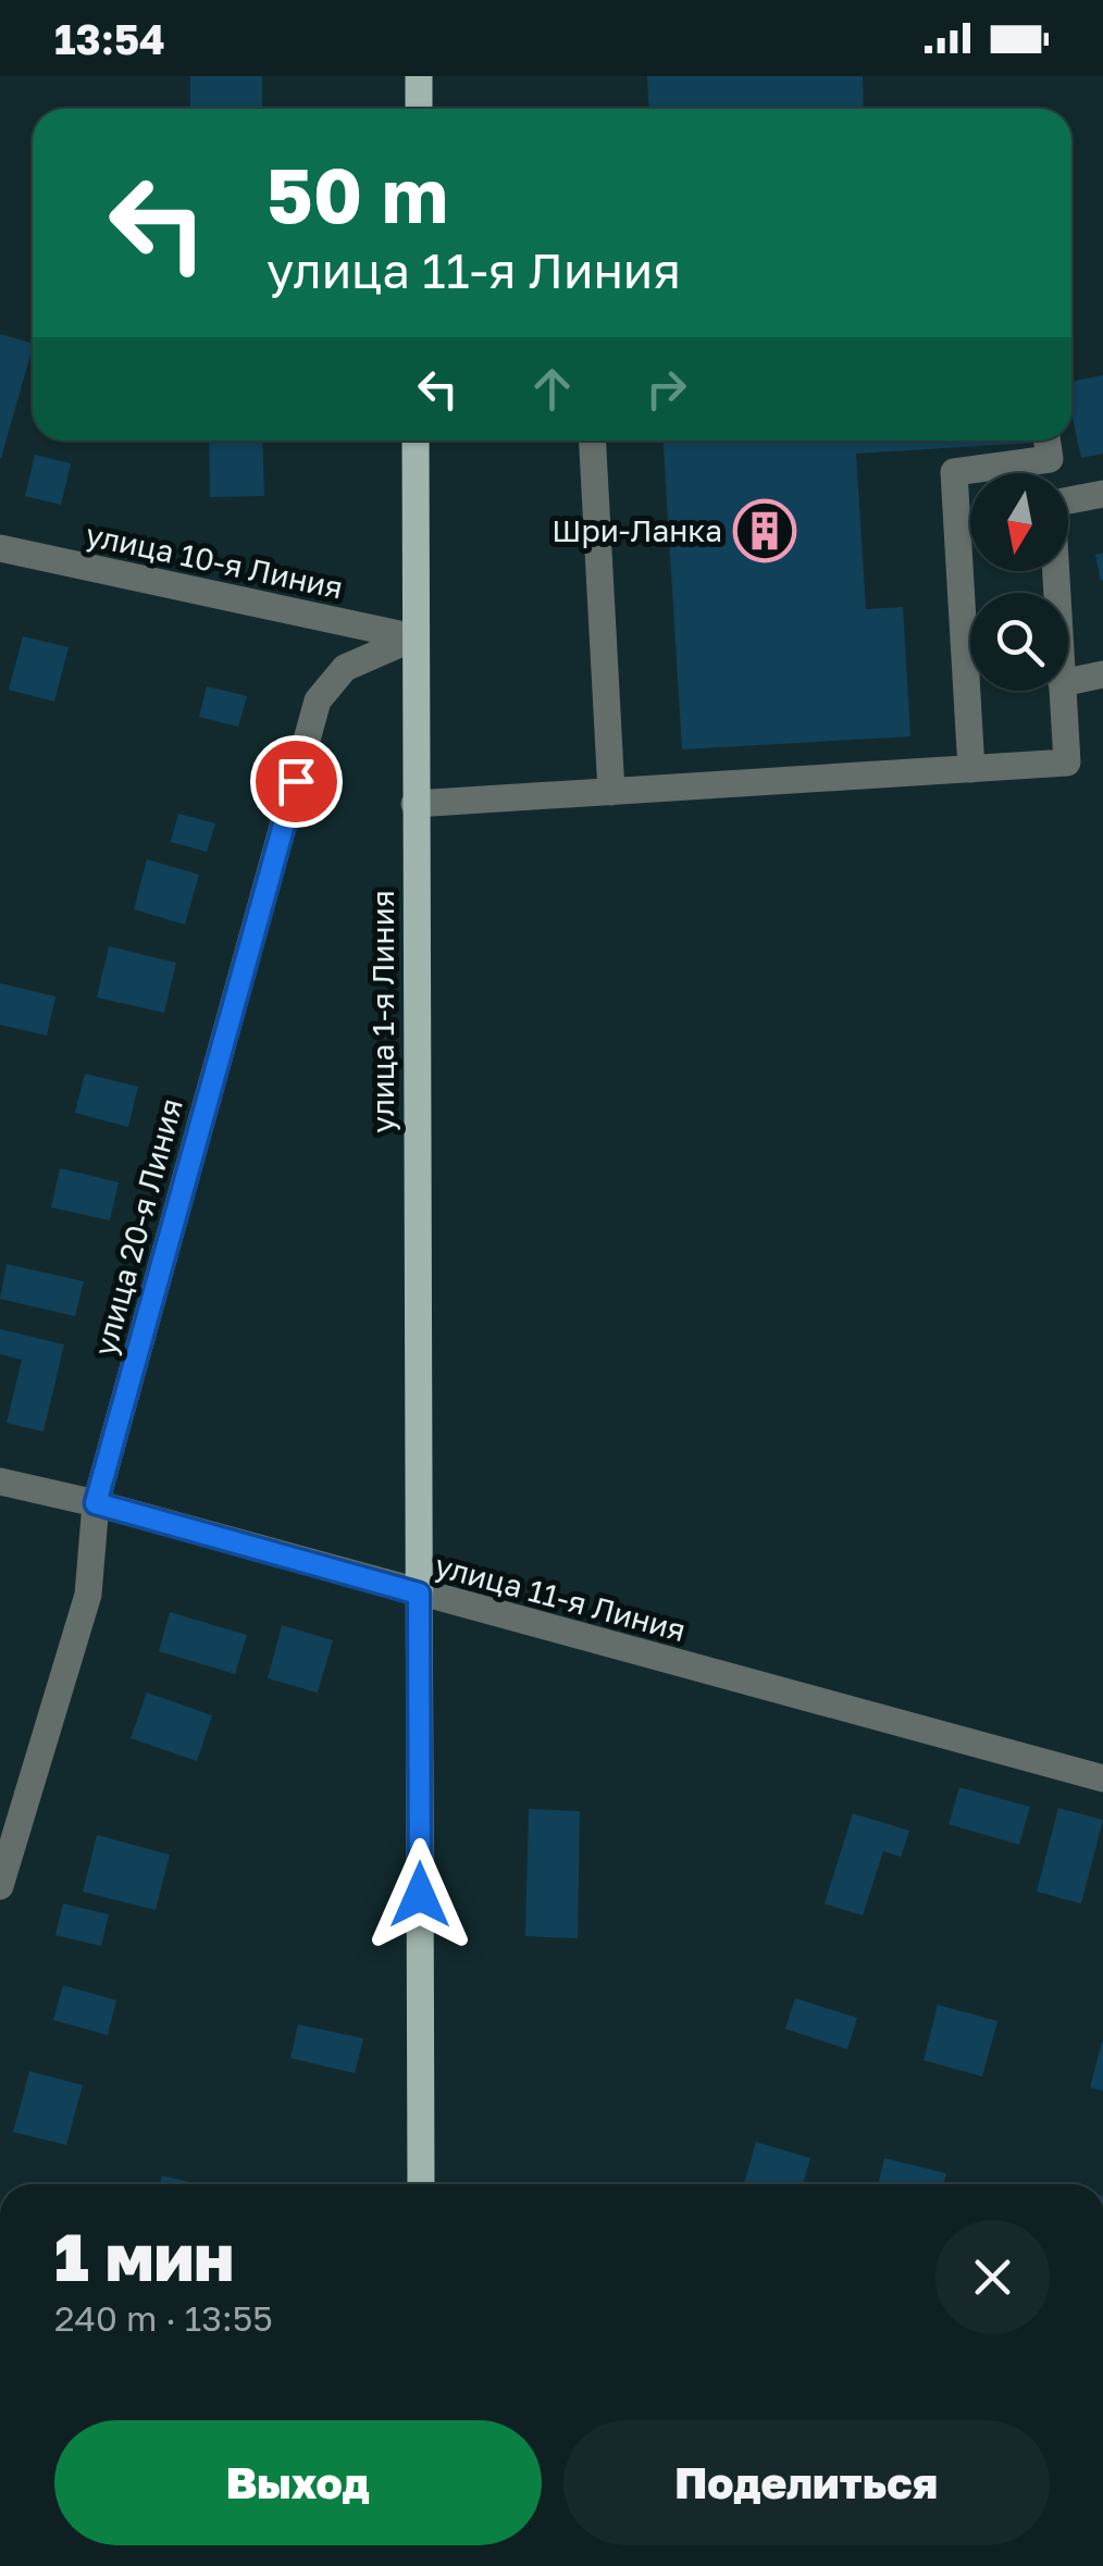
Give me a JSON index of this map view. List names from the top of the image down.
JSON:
{
  "streets": {
    "main road": ["улица 1-я Линия"],
    "street": ["улица 10-я Линия", "улица 20-я Линия", "улица 11-я Линия"]
  },
  "crossings": [
    ["улица 10-я Линия", "улица 1-я Линия"],
    ["улица 10-я Линия", "улица 20-я Линия"],
    ["улица 1-я Линия", "улица 20-я Линия"],
    ["улица 1-я Линия", "улица 11-я Линия"],
    ["улица 20-я Линия", "улица 11-я Линия"]
  ],
  "places": {
    "building": ["Шри-Ланка"]
  },
  "north": "bottom",
  "page": {
    "status": "13:54",
    "turn": ["50 m", "улица 11-я Линия"],
    "heading": ["1 мин", "240 m · 13:55"],
    "buttons": ["Выход", "Поделиться"]
  }
}
